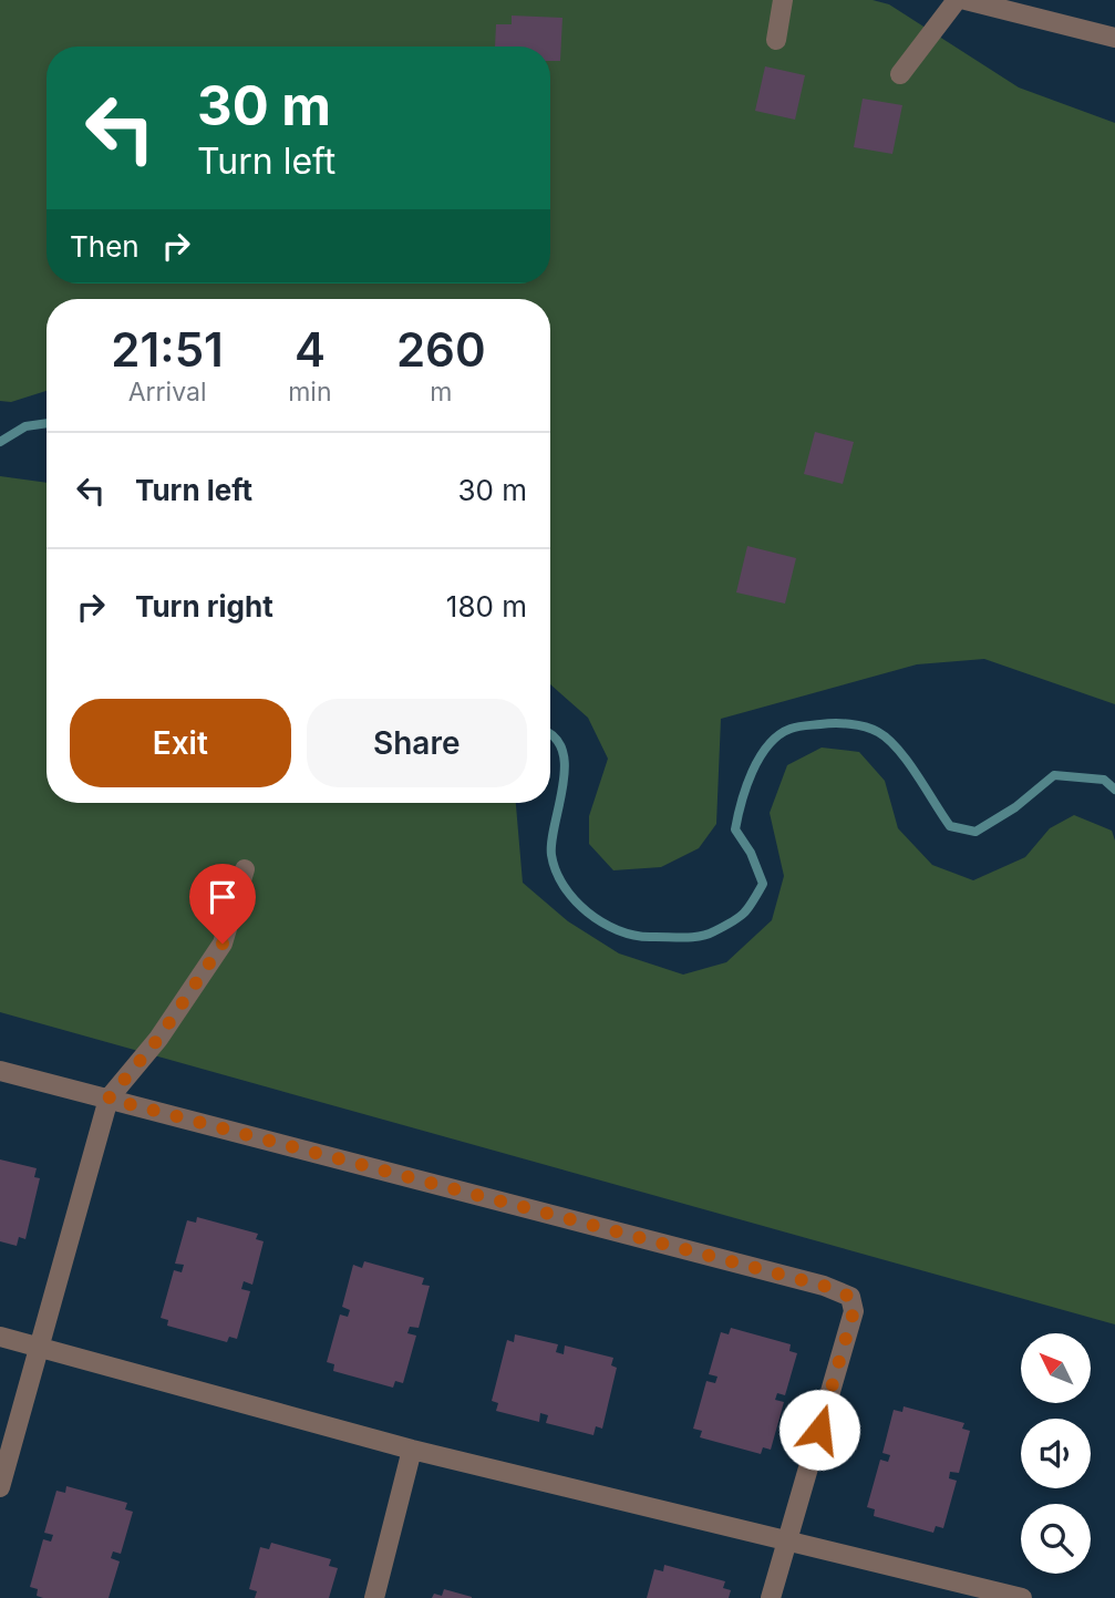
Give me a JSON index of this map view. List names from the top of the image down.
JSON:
{
  "north": "top left",
  "page": {
    "turn": ["30 m", "Turn left"],
    "then": "Then",
    "eta": [
      "21:51",
      "Arrival",
      "4",
      "min",
      "260",
      "m"
    ],
    "list": [
      {
        "name": "Turn left",
        "value": "30 m"
      },
      {
        "name": "Turn right",
        "value": "180 m"
      }
    ],
    "buttons": ["Exit", "Share"]
  }
}
